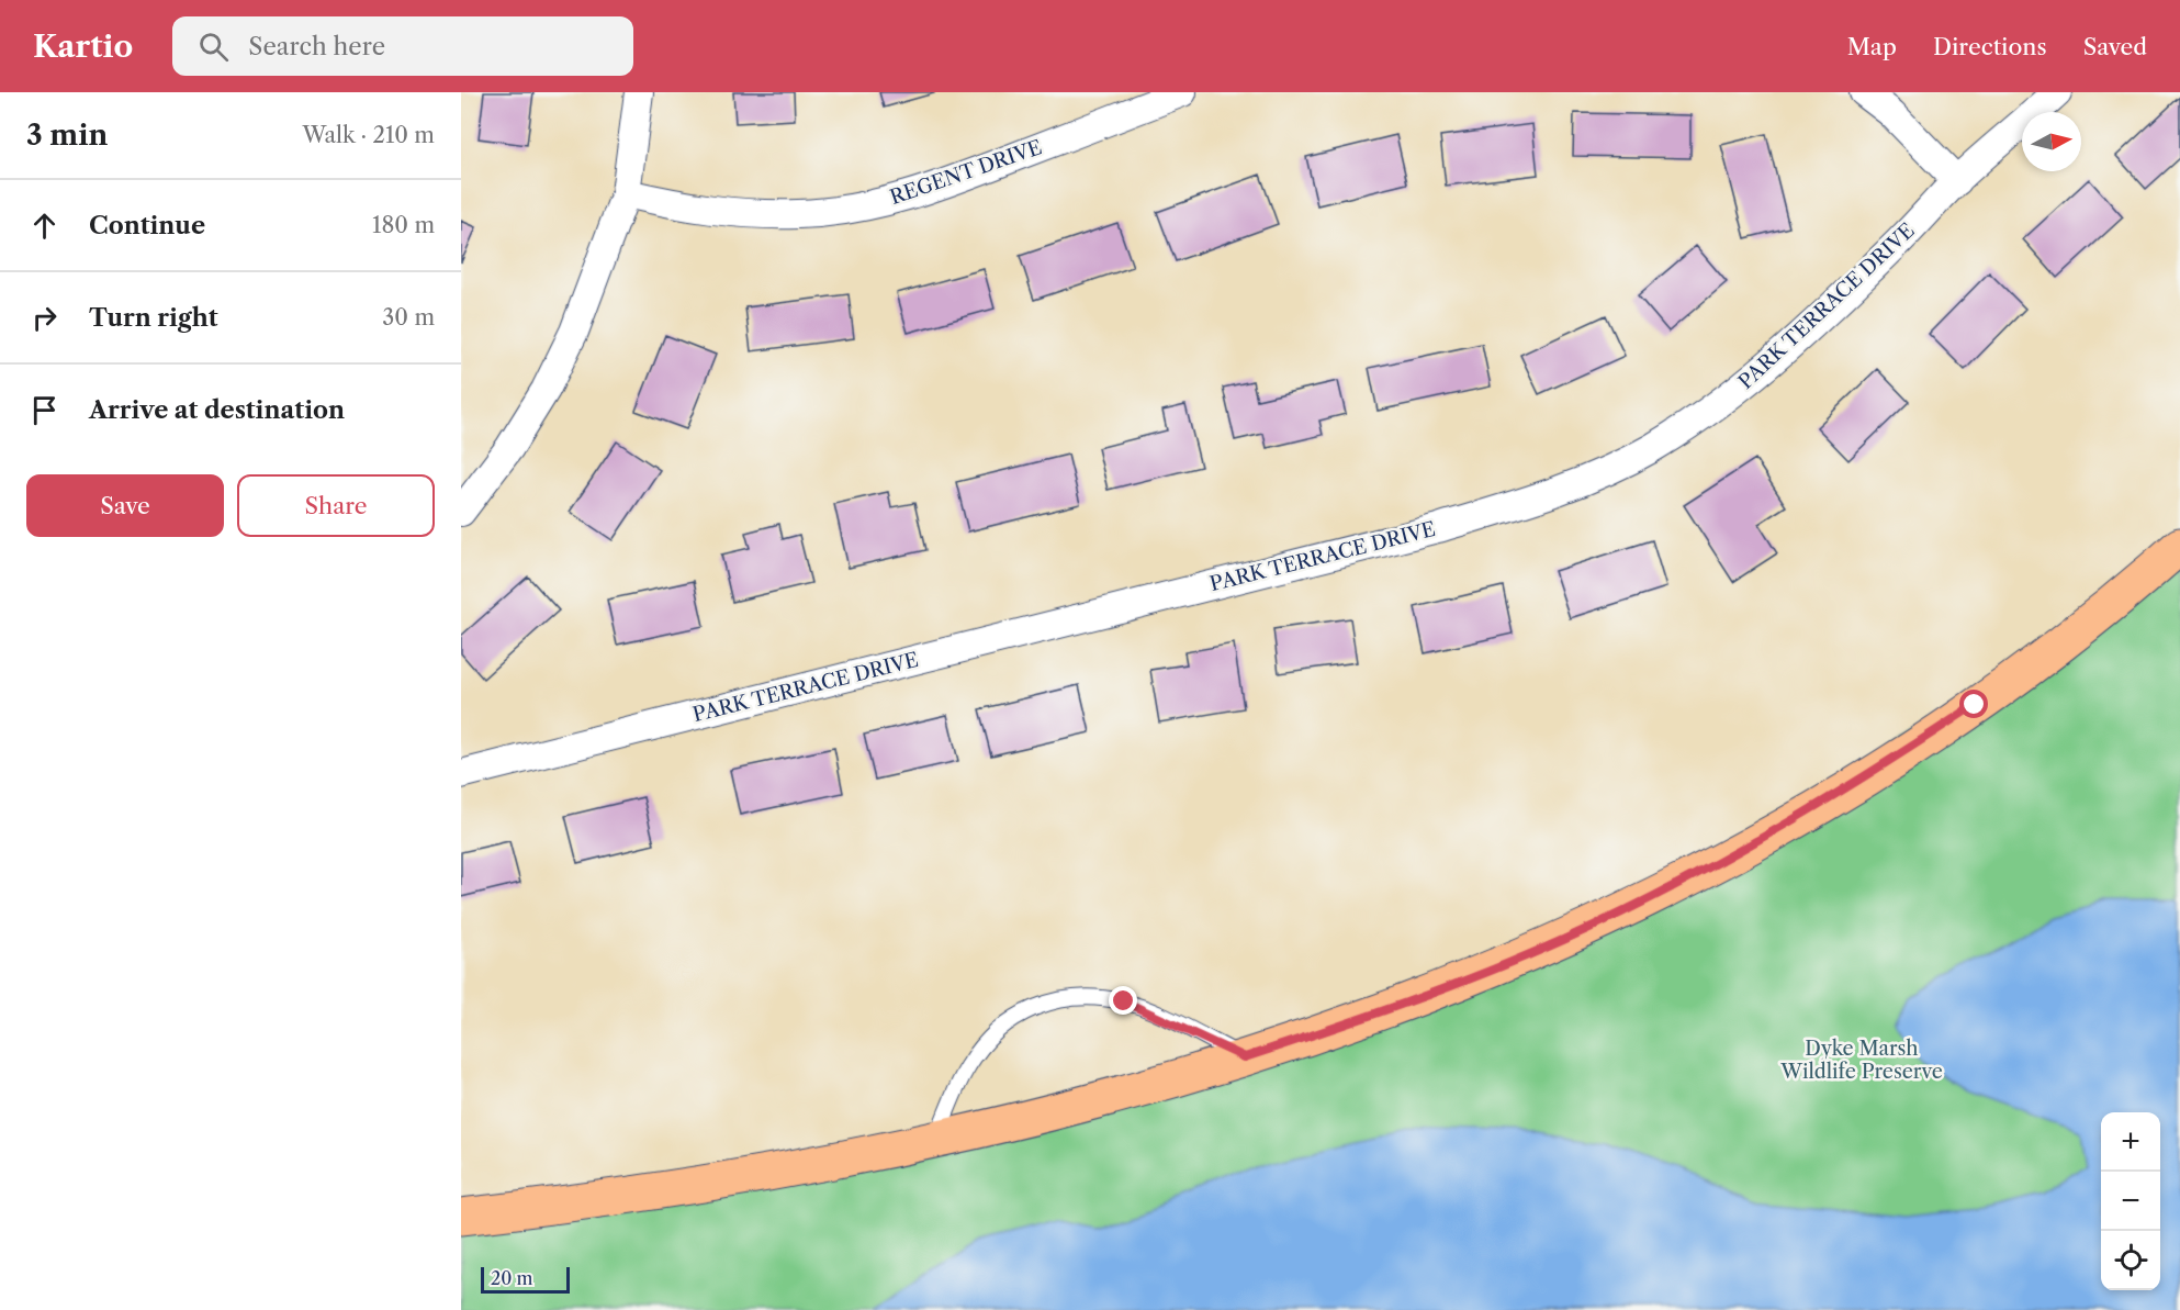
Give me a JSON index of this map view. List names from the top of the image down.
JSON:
{
  "streets": {
    "street": ["REGENT DRIVE", "PARK TERRACE DRIVE"]
  },
  "parks": ["Dyke Marsh Wildlife Preserve"],
  "scale_bar": "20 m",
  "north": "right",
  "page": {
    "header": "Kartio",
    "search": "Search here",
    "nav": ["Map", "Directions", "Saved"],
    "heading": ["3 min", "Walk · 210 m"],
    "list": [
      ["Continue", "180 m"],
      ["Turn right", "30 m"],
      "Arrive at destination"
    ],
    "buttons": ["Save", "Share"],
    "map_buttons": ["+", "−"],
    "scale": "20 m"
  }
}
